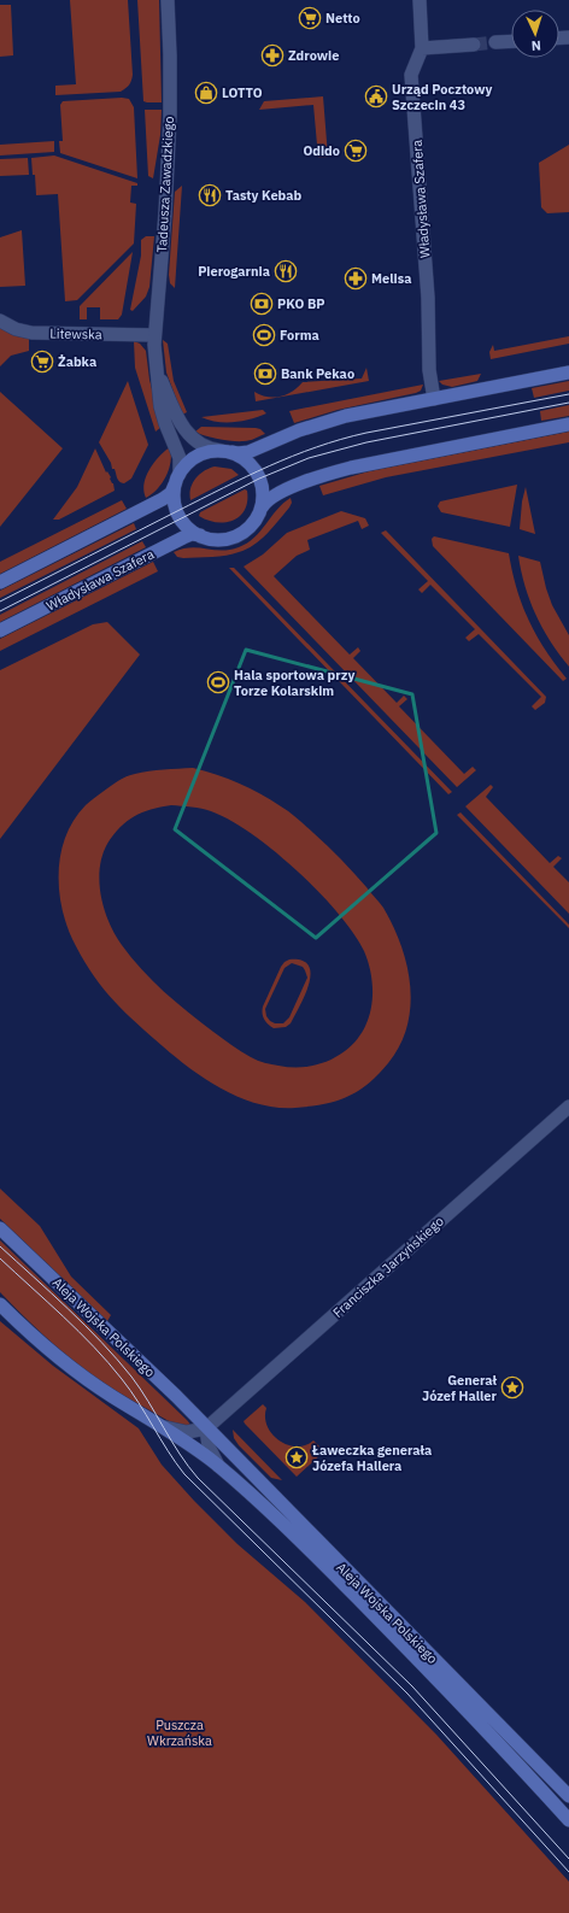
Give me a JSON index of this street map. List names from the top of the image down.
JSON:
{
  "streets": {
    "main road": ["Władysława Szafera", "Aleja Wojska Polskiego"],
    "street": ["Tadeusza Zawadzkiego", "Litewska", "Franciszka Jarzyńskiego"]
  },
  "crossings": [
    ["Tadeusza Zawadzkiego", "Władysława Szafera"],
    ["Tadeusza Zawadzkiego", "Litewska"],
    ["Franciszka Jarzyńskiego", "Aleja Wojska Polskiego"]
  ],
  "parks": ["Puszcza Wkrzańska"],
  "places": {
    "supermarket": ["Netto", "Odido", "Żabka"],
    "pharmacy": ["Zdrowie", "Melisa"],
    "shop": ["LOTTO"],
    "public building": ["Urząd Pocztowy Szczecin 43"],
    "restaurant": ["Tasty Kebab", "Pierogarnia"],
    "bank": ["PKO BP", "Bank Pekao"],
    "sports": ["Forma", "Hala sportowa przy Torze Kolarskim"],
    "place": ["Generał Józef Haller", "Ławeczka generała Józefa Hallera"]
  },
  "north": "bottom"
}
